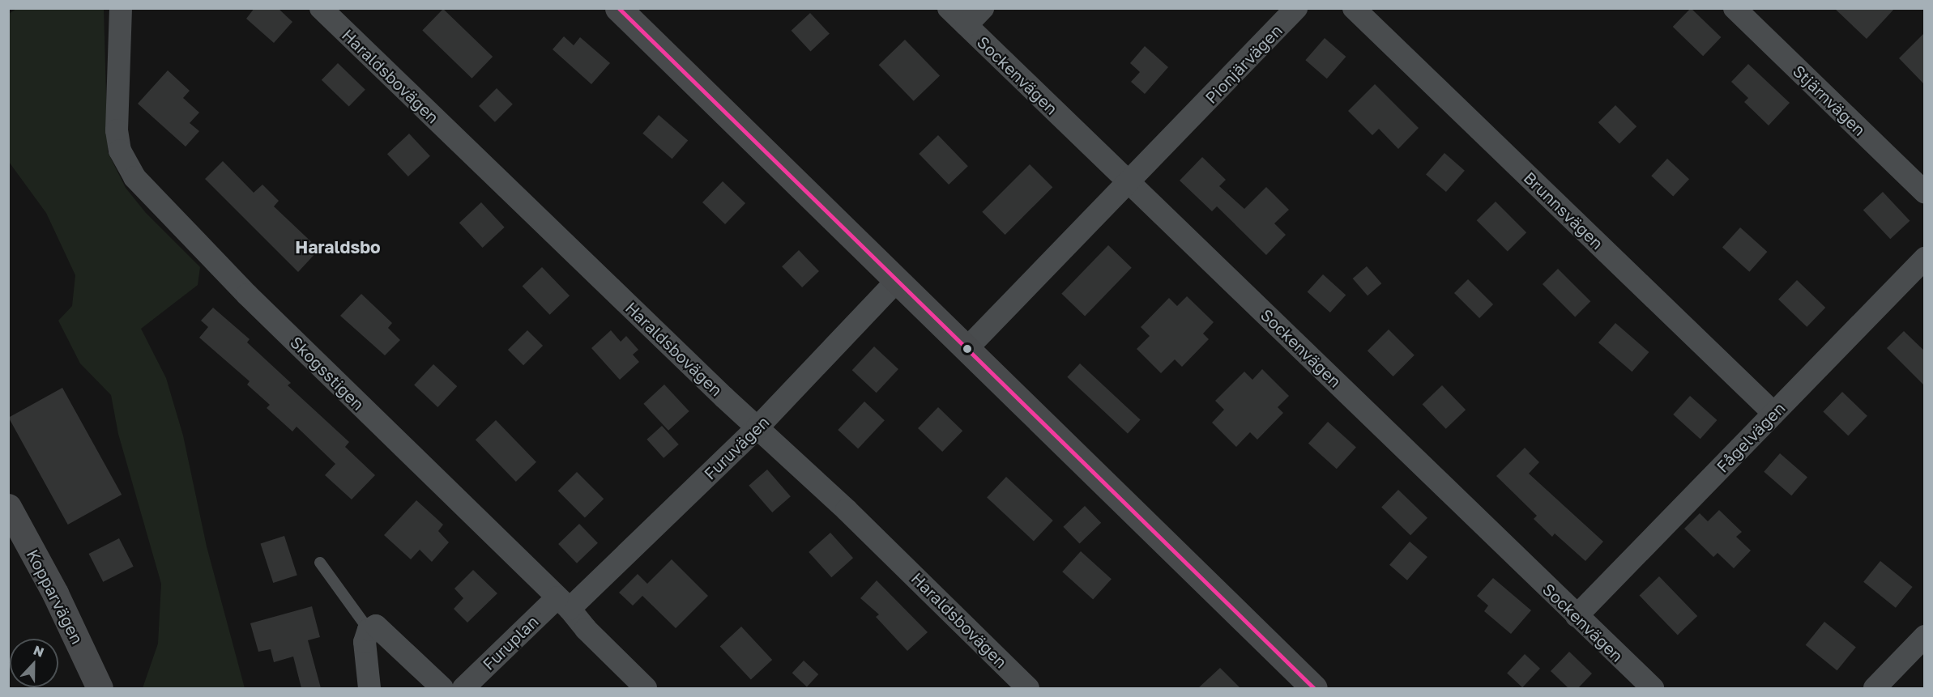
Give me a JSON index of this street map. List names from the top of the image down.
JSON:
{
  "streets": {
    "street": [
      "Pionjärvägen",
      "Sockenvägen",
      "Haraldsbovägen",
      "Stjärnvägen",
      "Brunnsvägen",
      "Skogsstigen",
      "Fågelvägen",
      "Furuvägen",
      "Kopparvägen",
      "Furuplan"
    ]
  },
  "crossings": [
    ["Pionjärvägen", "Sockenvägen"],
    ["Sockenvägen", "Fågelvägen"],
    ["Haraldsbovägen", "Furuvägen"],
    ["Brunnsvägen", "Fågelvägen"],
    ["Skogsstigen", "Furuvägen"],
    ["Skogsstigen", "Furuplan"],
    ["Furuvägen", "Furuplan"]
  ],
  "districts": ["Haraldsbo"],
  "north": "top"
}
